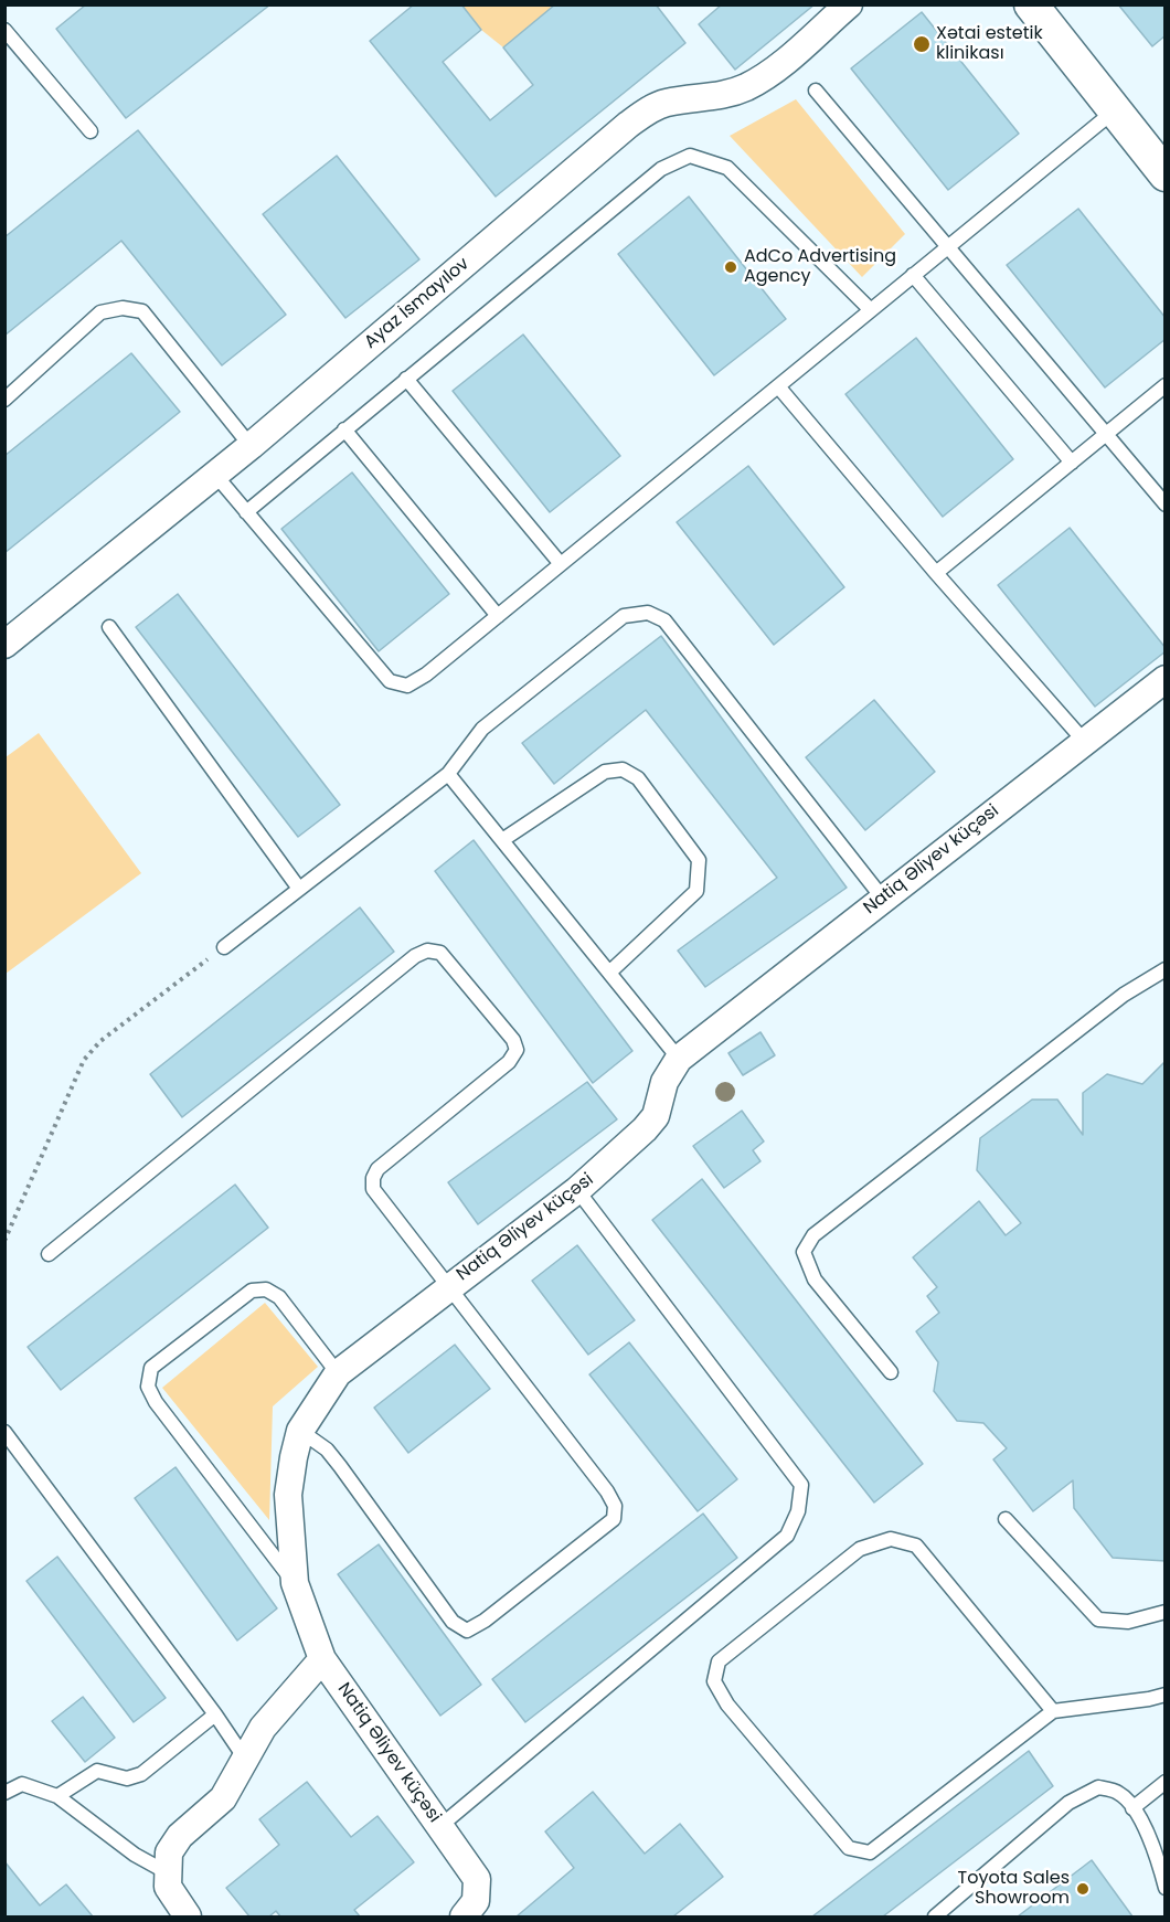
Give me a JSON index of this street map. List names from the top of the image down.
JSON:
{
  "streets": {
    "street": ["Ayaz İsmayılov", "Natiq Əliyev küçəsi"]
  },
  "places": ["Xətai estetik klinikası", "AdCo Advertising Agency", "Toyota Sales Showroom"]
}
